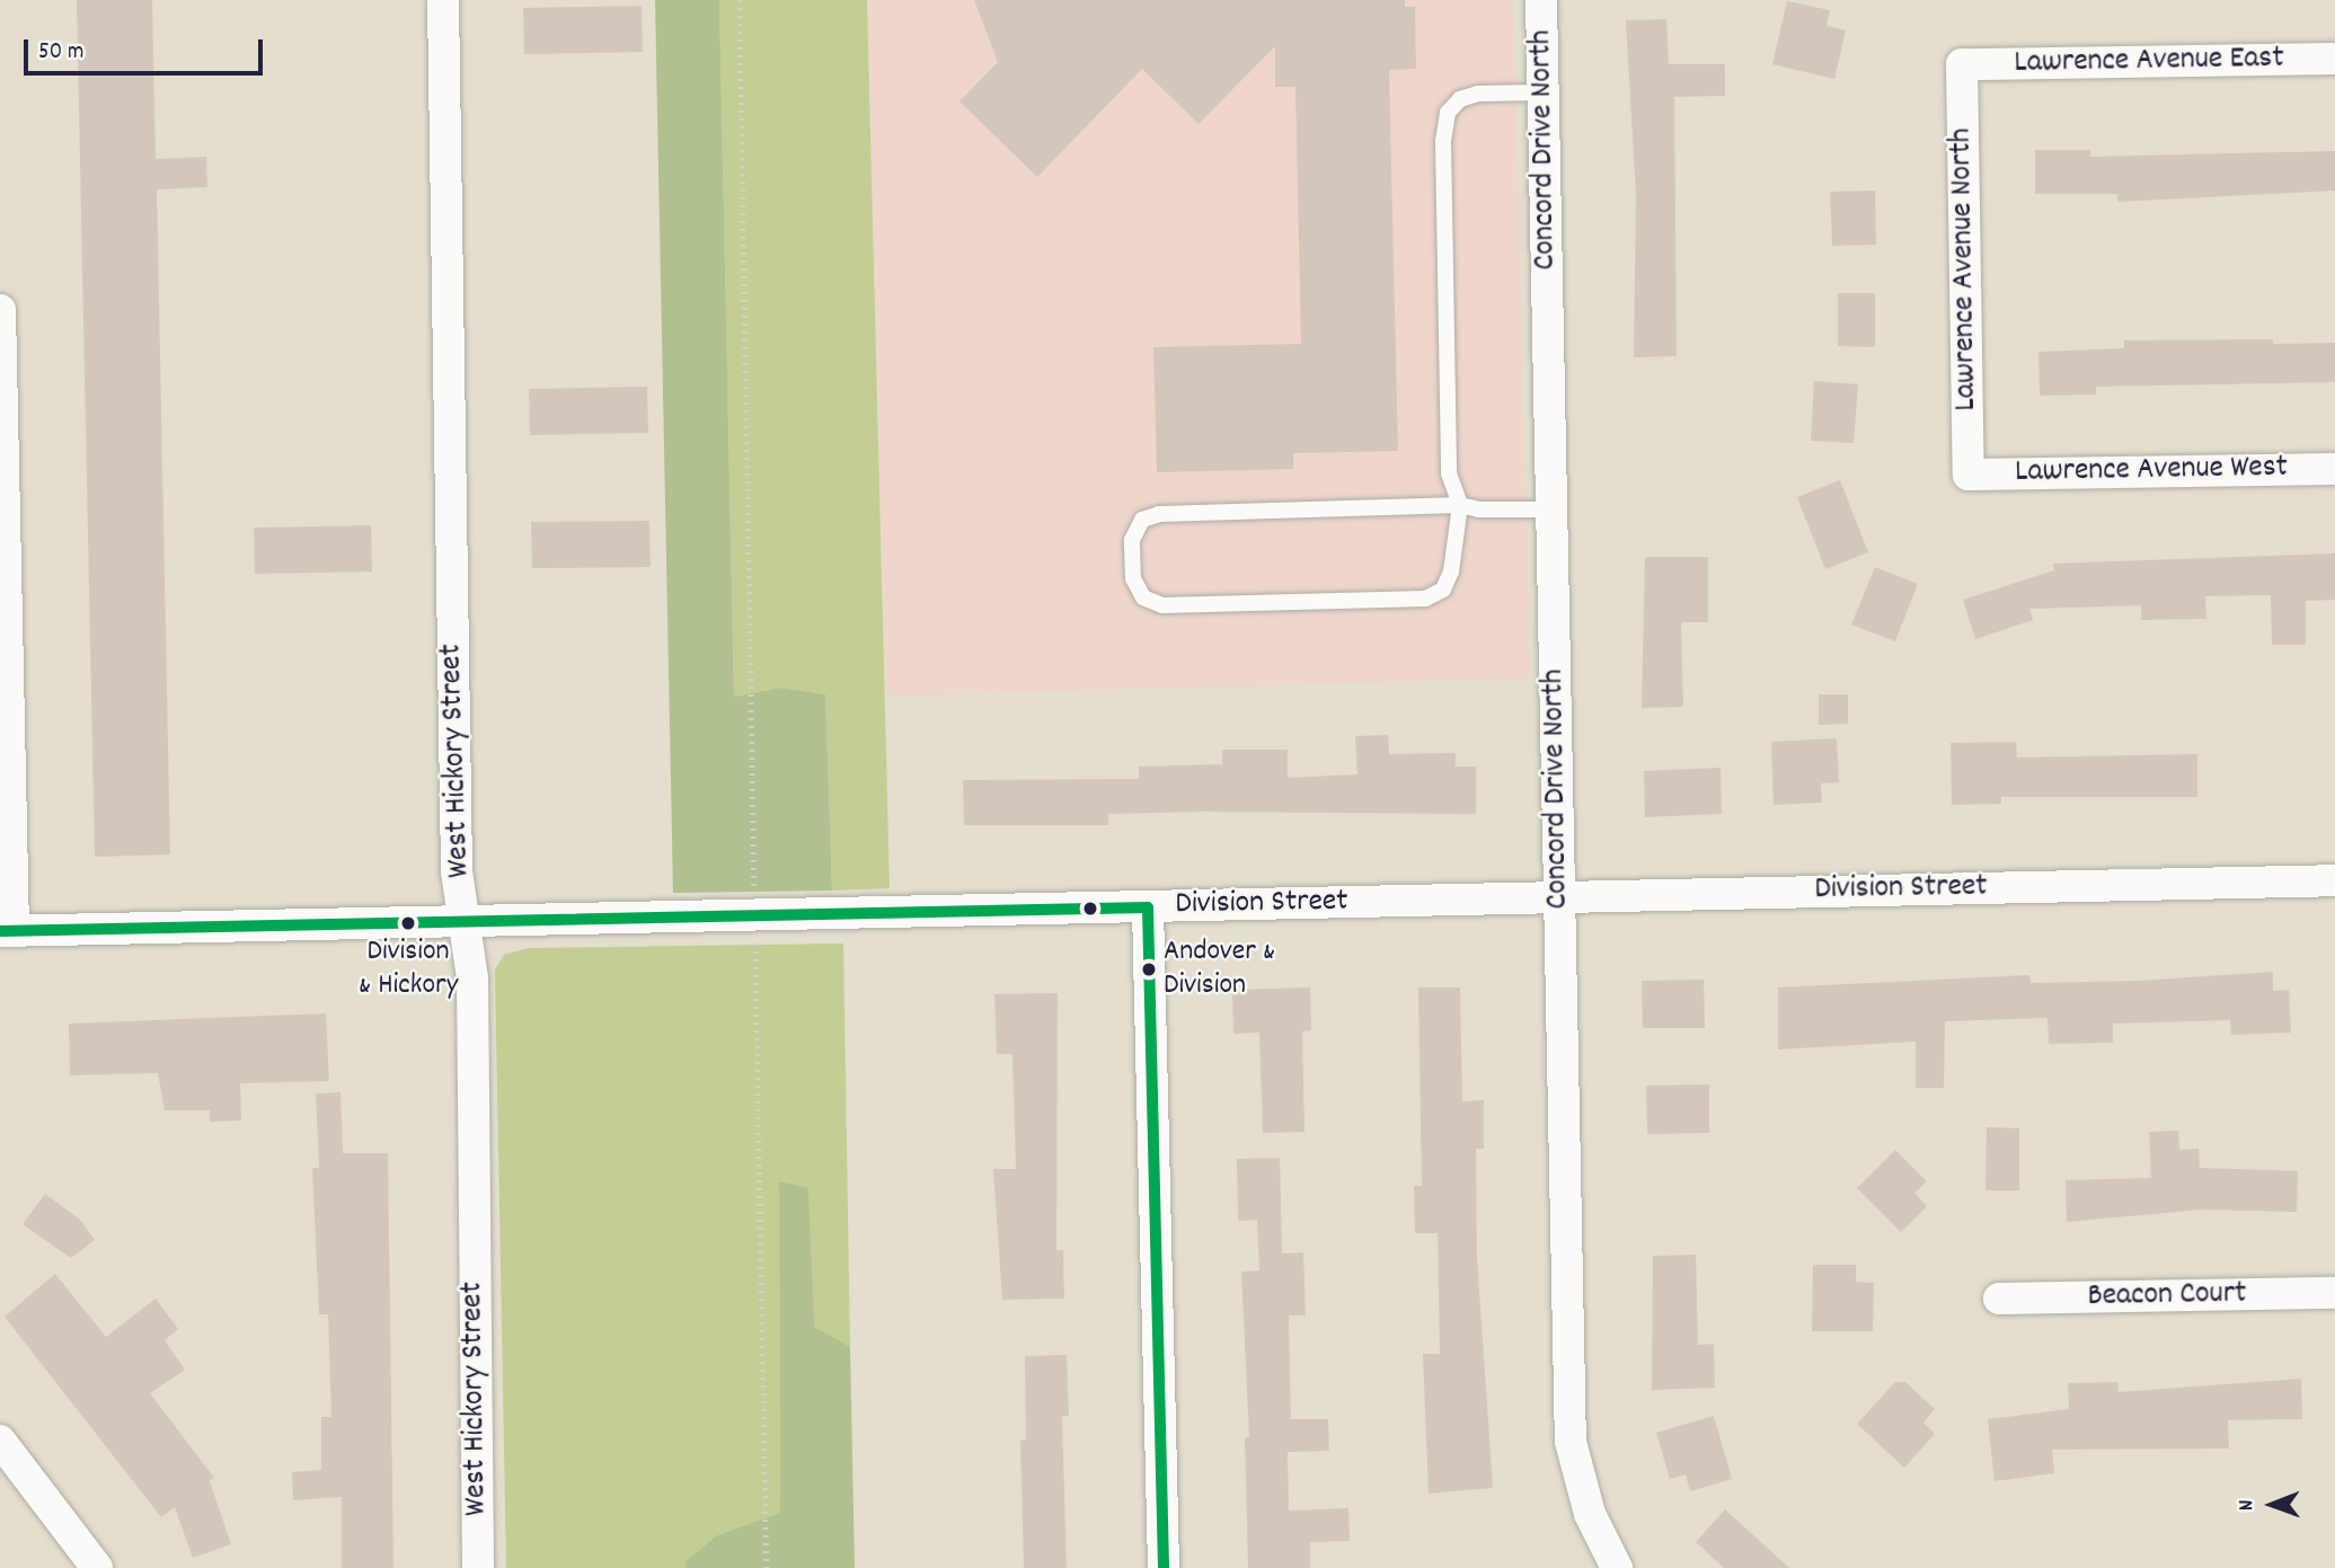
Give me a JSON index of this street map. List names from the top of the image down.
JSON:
{
  "streets": {
    "street": [
      "Lawrence Avenue East",
      "Concord Drive North",
      "Lawrence Avenue North",
      "Lawrence Avenue West",
      "West Hickory Street",
      "Division Street",
      "Beacon Court"
    ]
  },
  "crossings": [
    ["Lawrence Avenue East", "Lawrence Avenue North"],
    ["Concord Drive North", "Division Street"],
    ["Lawrence Avenue North", "Lawrence Avenue West"],
    ["West Hickory Street", "Division Street"]
  ],
  "places": ["Division & Hickory", "Andover & Division"],
  "scale_bar": "50 m",
  "north": "left"
}
